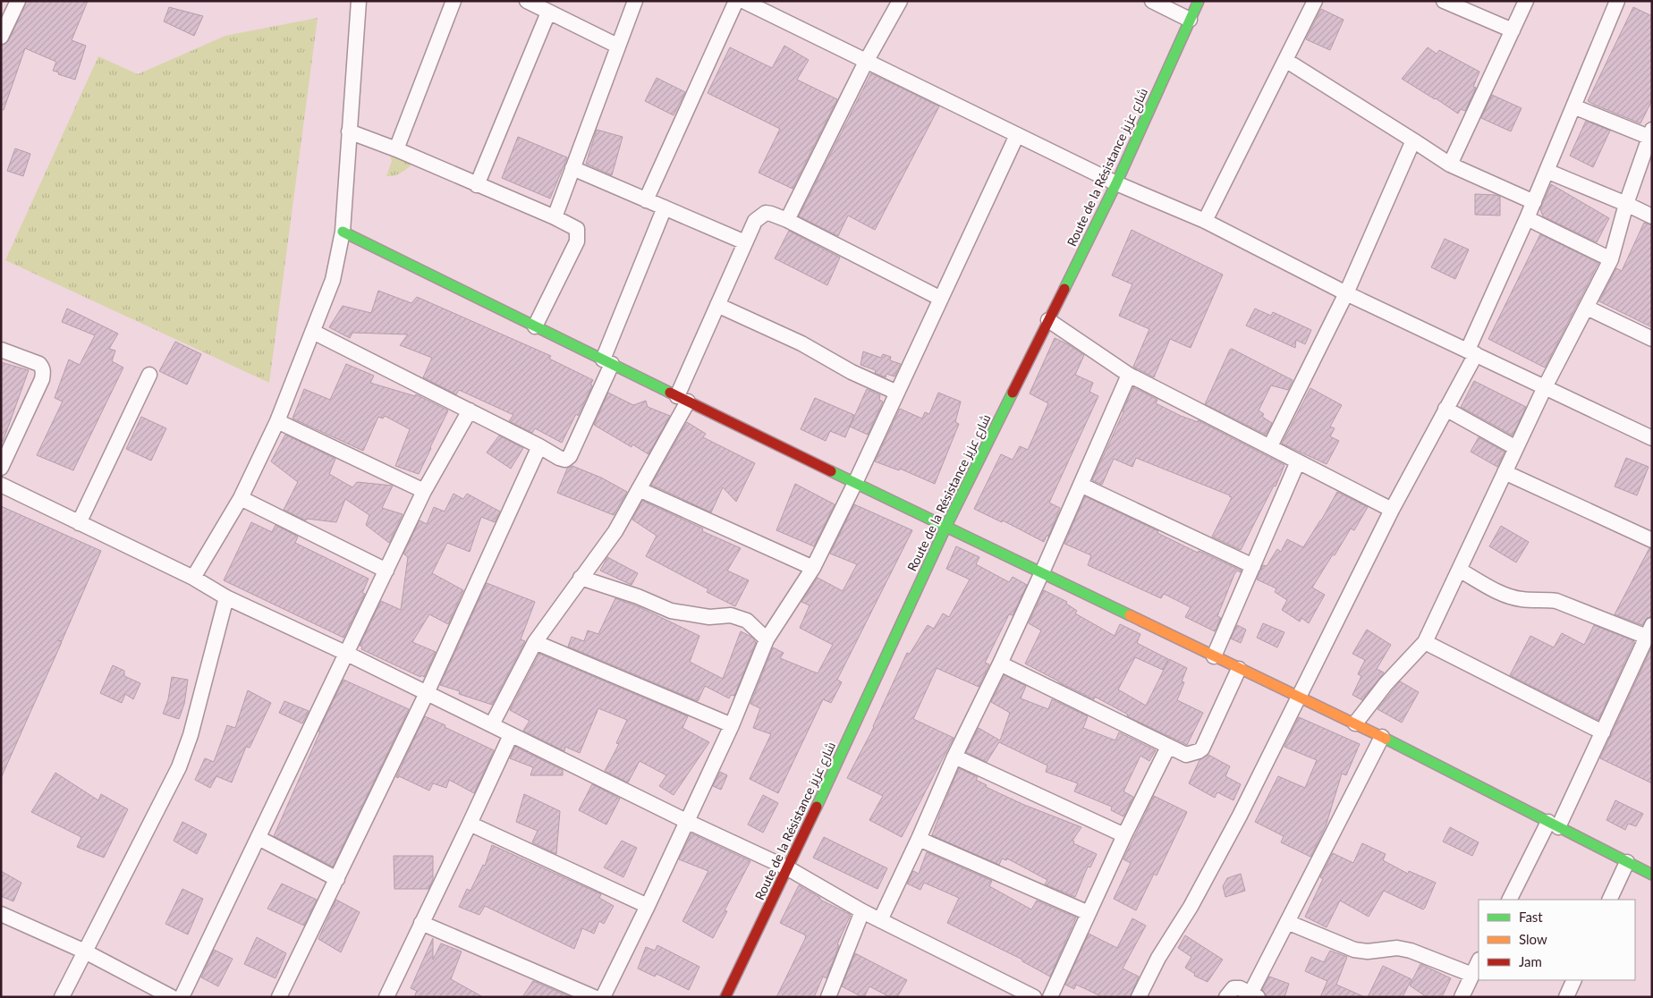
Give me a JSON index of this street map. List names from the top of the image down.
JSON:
{
  "streets": {
    "street": ["Route de la Résistance شارع عزيز"]
  },
  "legend": ["Fast", "Slow", "Jam"]
}
